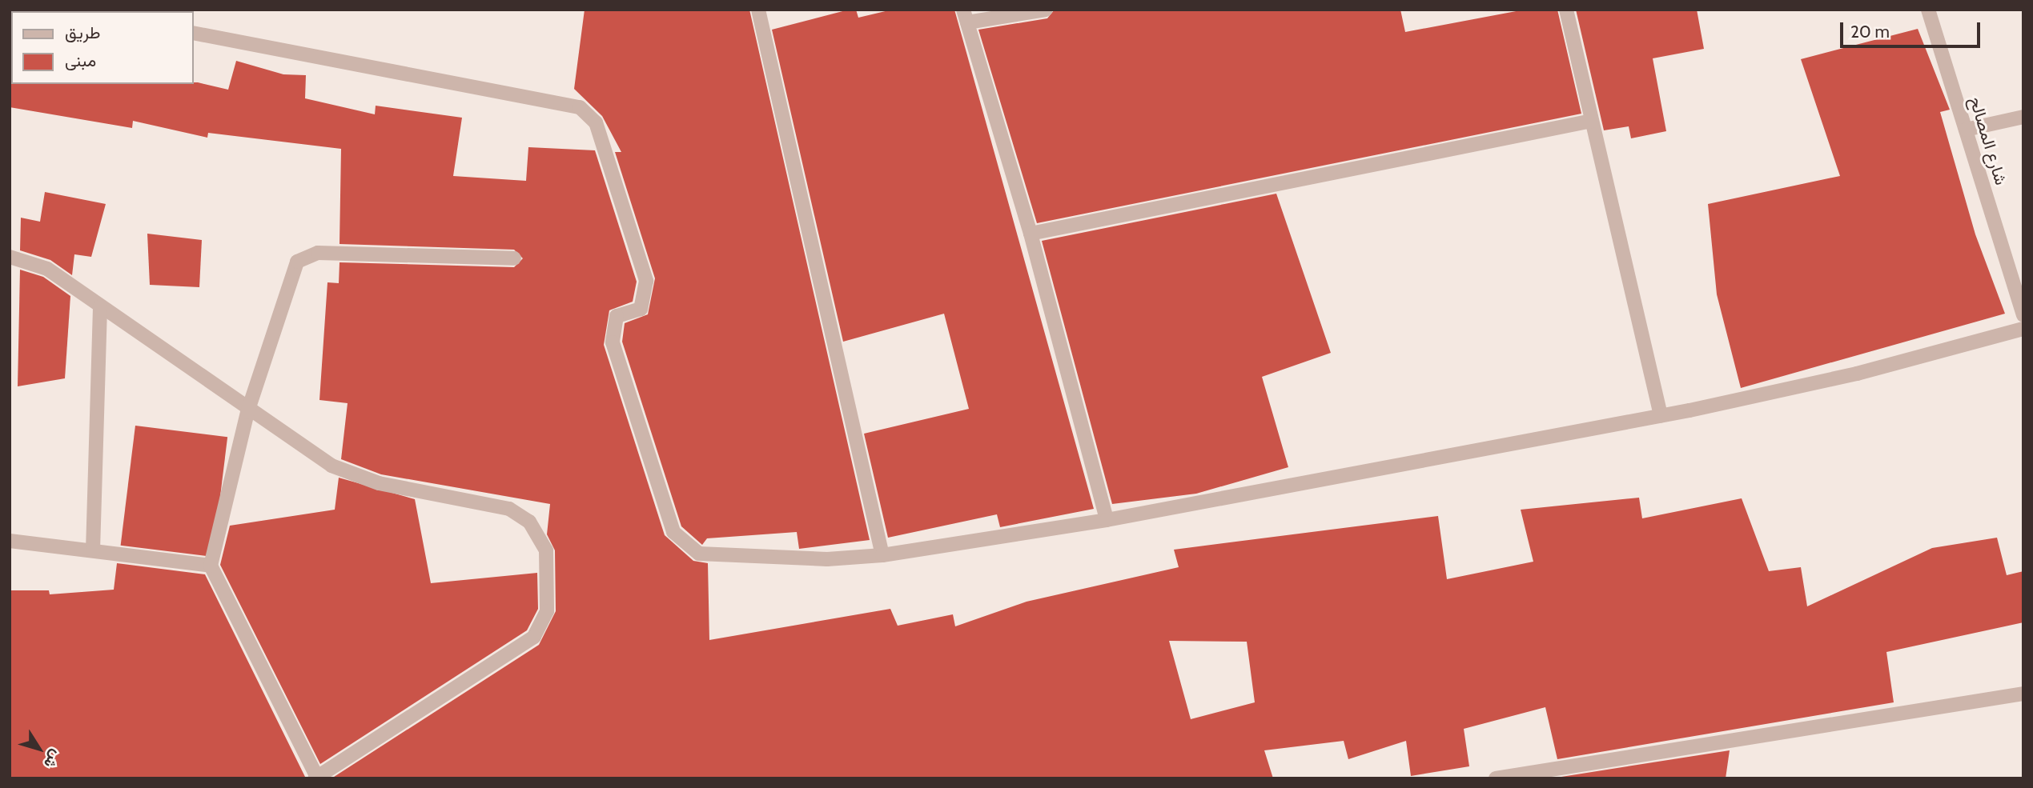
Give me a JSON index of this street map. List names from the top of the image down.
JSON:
{
  "streets": {
    "street": ["شارع المصالح"]
  },
  "legend": ["طريق", "مبنى"],
  "scale_bar": "20 m",
  "north": "bottom right"
}
